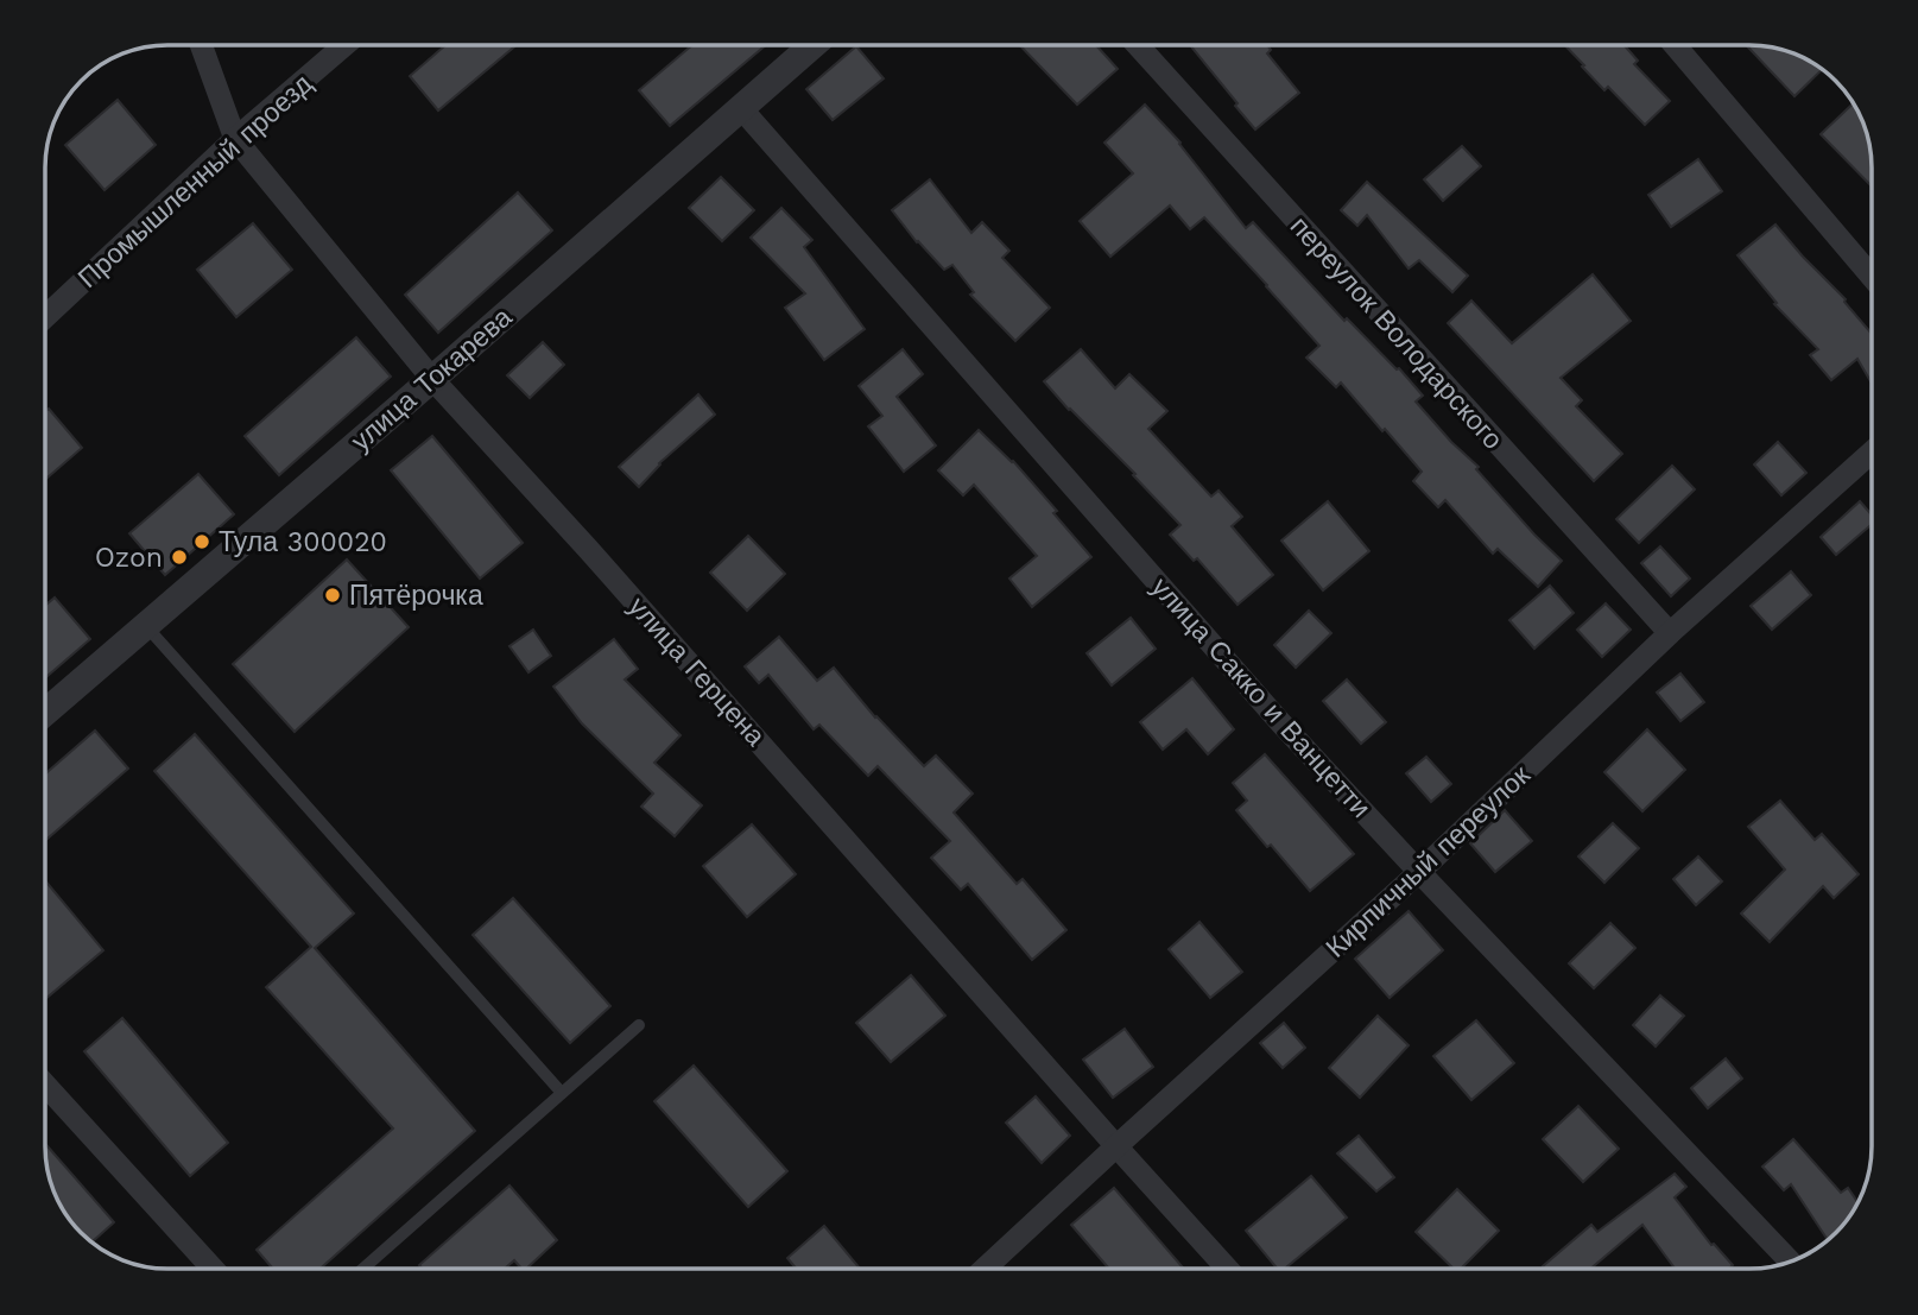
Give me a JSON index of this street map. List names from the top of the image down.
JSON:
{
  "streets": {
    "street": [
      "Промышленный проезд",
      "переулок Володарского",
      "улица Токарева",
      "улица Герцена",
      "улица Сакко и Ванцетти",
      "Кирпичный переулок"
    ]
  },
  "crossings": [
    ["Промышленный проезд", "улица Герцена"],
    ["переулок Володарского", "Кирпичный переулок"],
    ["улица Токарева", "улица Герцена"],
    ["улица Токарева", "улица Сакко и Ванцетти"],
    ["улица Герцена", "Кирпичный переулок"],
    ["улица Сакко и Ванцетти", "Кирпичный переулок"]
  ],
  "places": ["Тула 300020", "Ozon", "Пятёрочка"]
}
